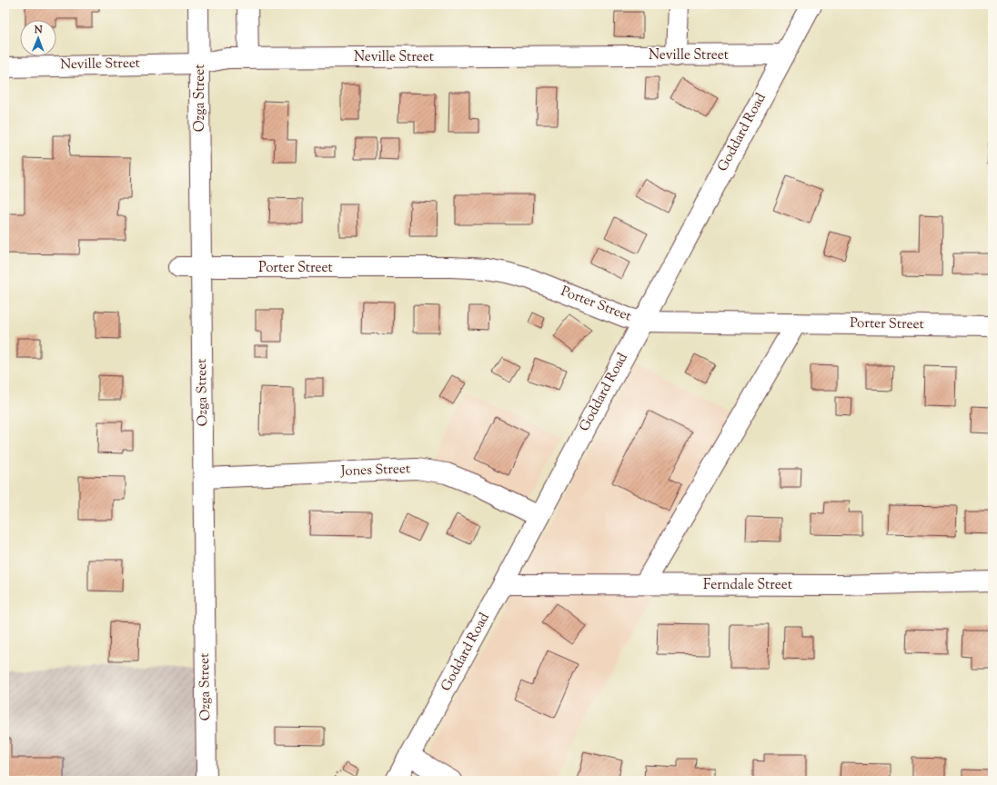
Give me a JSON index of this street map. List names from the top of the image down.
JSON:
{
  "streets": {
    "street": [
      "Neville Street",
      "Ozga Street",
      "Goddard Road",
      "Porter Street",
      "Jones Street",
      "Ferndale Street"
    ]
  },
  "crossings": [
    ["Neville Street", "Ozga Street"],
    ["Neville Street", "Goddard Road"],
    ["Ozga Street", "Porter Street"],
    ["Ozga Street", "Jones Street"],
    ["Goddard Road", "Porter Street"],
    ["Goddard Road", "Jones Street"],
    ["Goddard Road", "Ferndale Street"]
  ],
  "north": "top"
}
